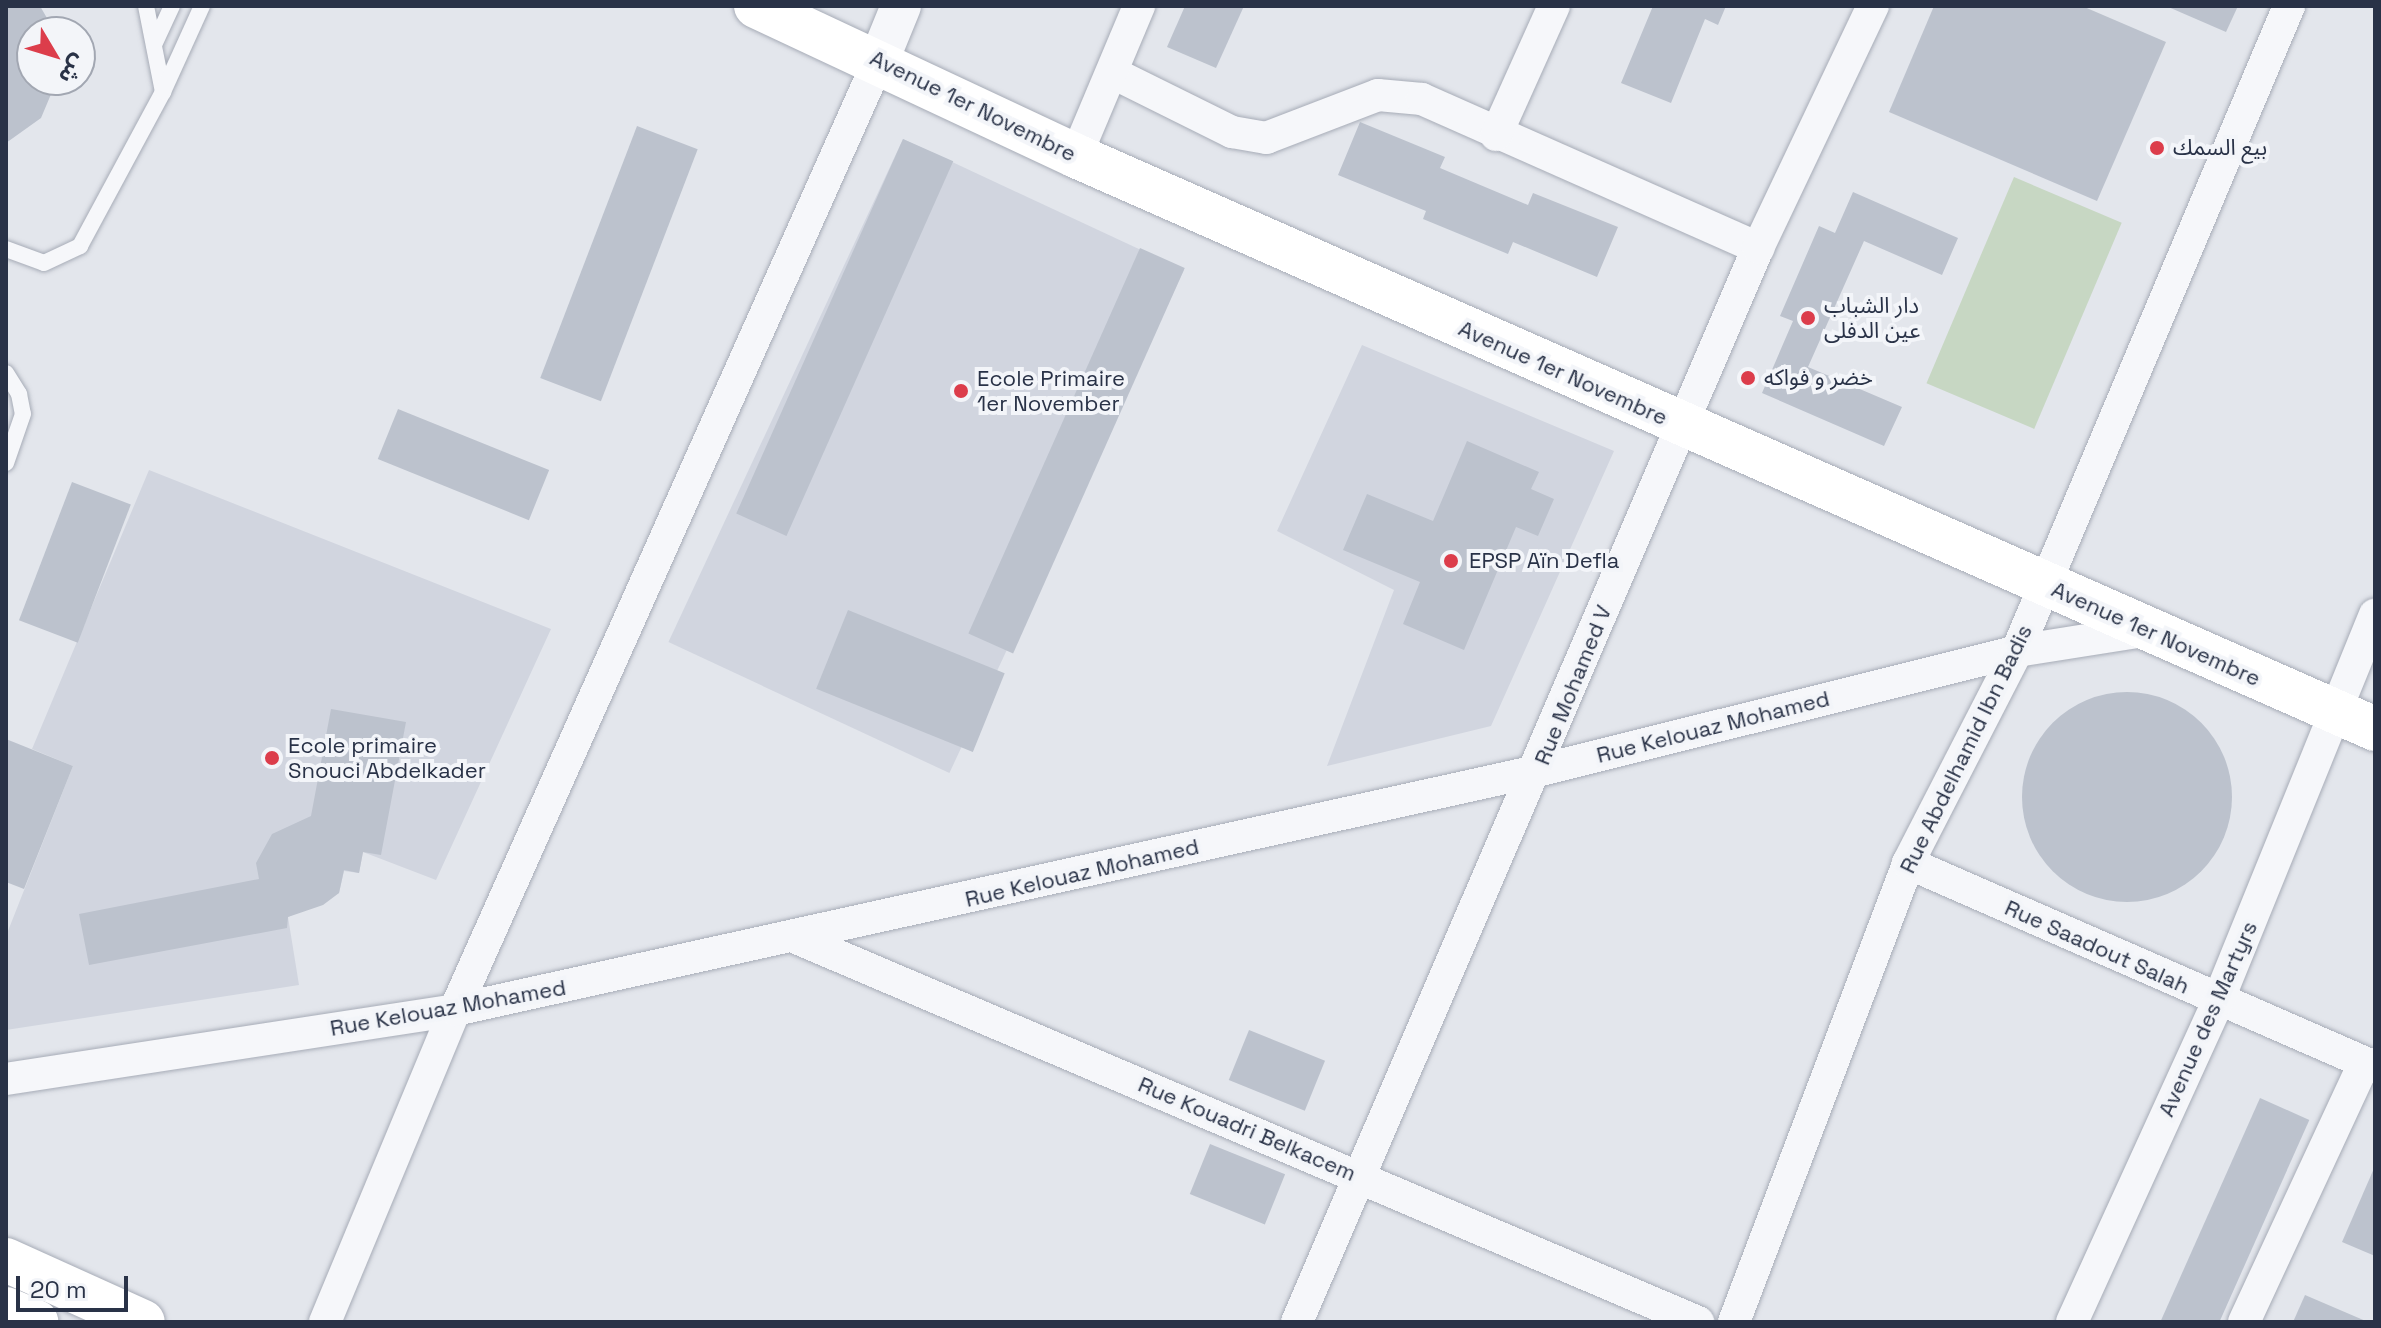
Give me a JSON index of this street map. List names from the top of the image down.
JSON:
{
  "streets": {
    "main road": ["Avenue 1er Novembre"],
    "street": [
      "Rue Mohamed V",
      "Rue Kelouaz Mohamed",
      "Rue Abdelhamid Ibn Badis",
      "Rue Saadout Salah",
      "Avenue des Martyrs",
      "Rue Kouadri Belkacem"
    ]
  },
  "crossings": [
    ["Avenue 1er Novembre", "Rue Mohamed V"],
    ["Avenue 1er Novembre", "Rue Kelouaz Mohamed"],
    ["Avenue 1er Novembre", "Rue Abdelhamid Ibn Badis"],
    ["Avenue 1er Novembre", "Avenue des Martyrs"],
    ["Rue Mohamed V", "Rue Kelouaz Mohamed"],
    ["Rue Mohamed V", "Rue Kouadri Belkacem"],
    ["Rue Kelouaz Mohamed", "Rue Abdelhamid Ibn Badis"],
    ["Rue Kelouaz Mohamed", "Rue Kouadri Belkacem"],
    ["Rue Abdelhamid Ibn Badis", "Rue Saadout Salah"],
    ["Rue Saadout Salah", "Avenue des Martyrs"]
  ],
  "places": [
    "بيع السمك",
    "دار الشباب عين الدفلى",
    "خضر و فواكه",
    "Ecole Primaire 1er November",
    "EPSP Aïn Defla",
    "Ecole primaire Snouci Abdelkader"
  ],
  "scale_bar": "20 m",
  "north": "bottom right"
}
